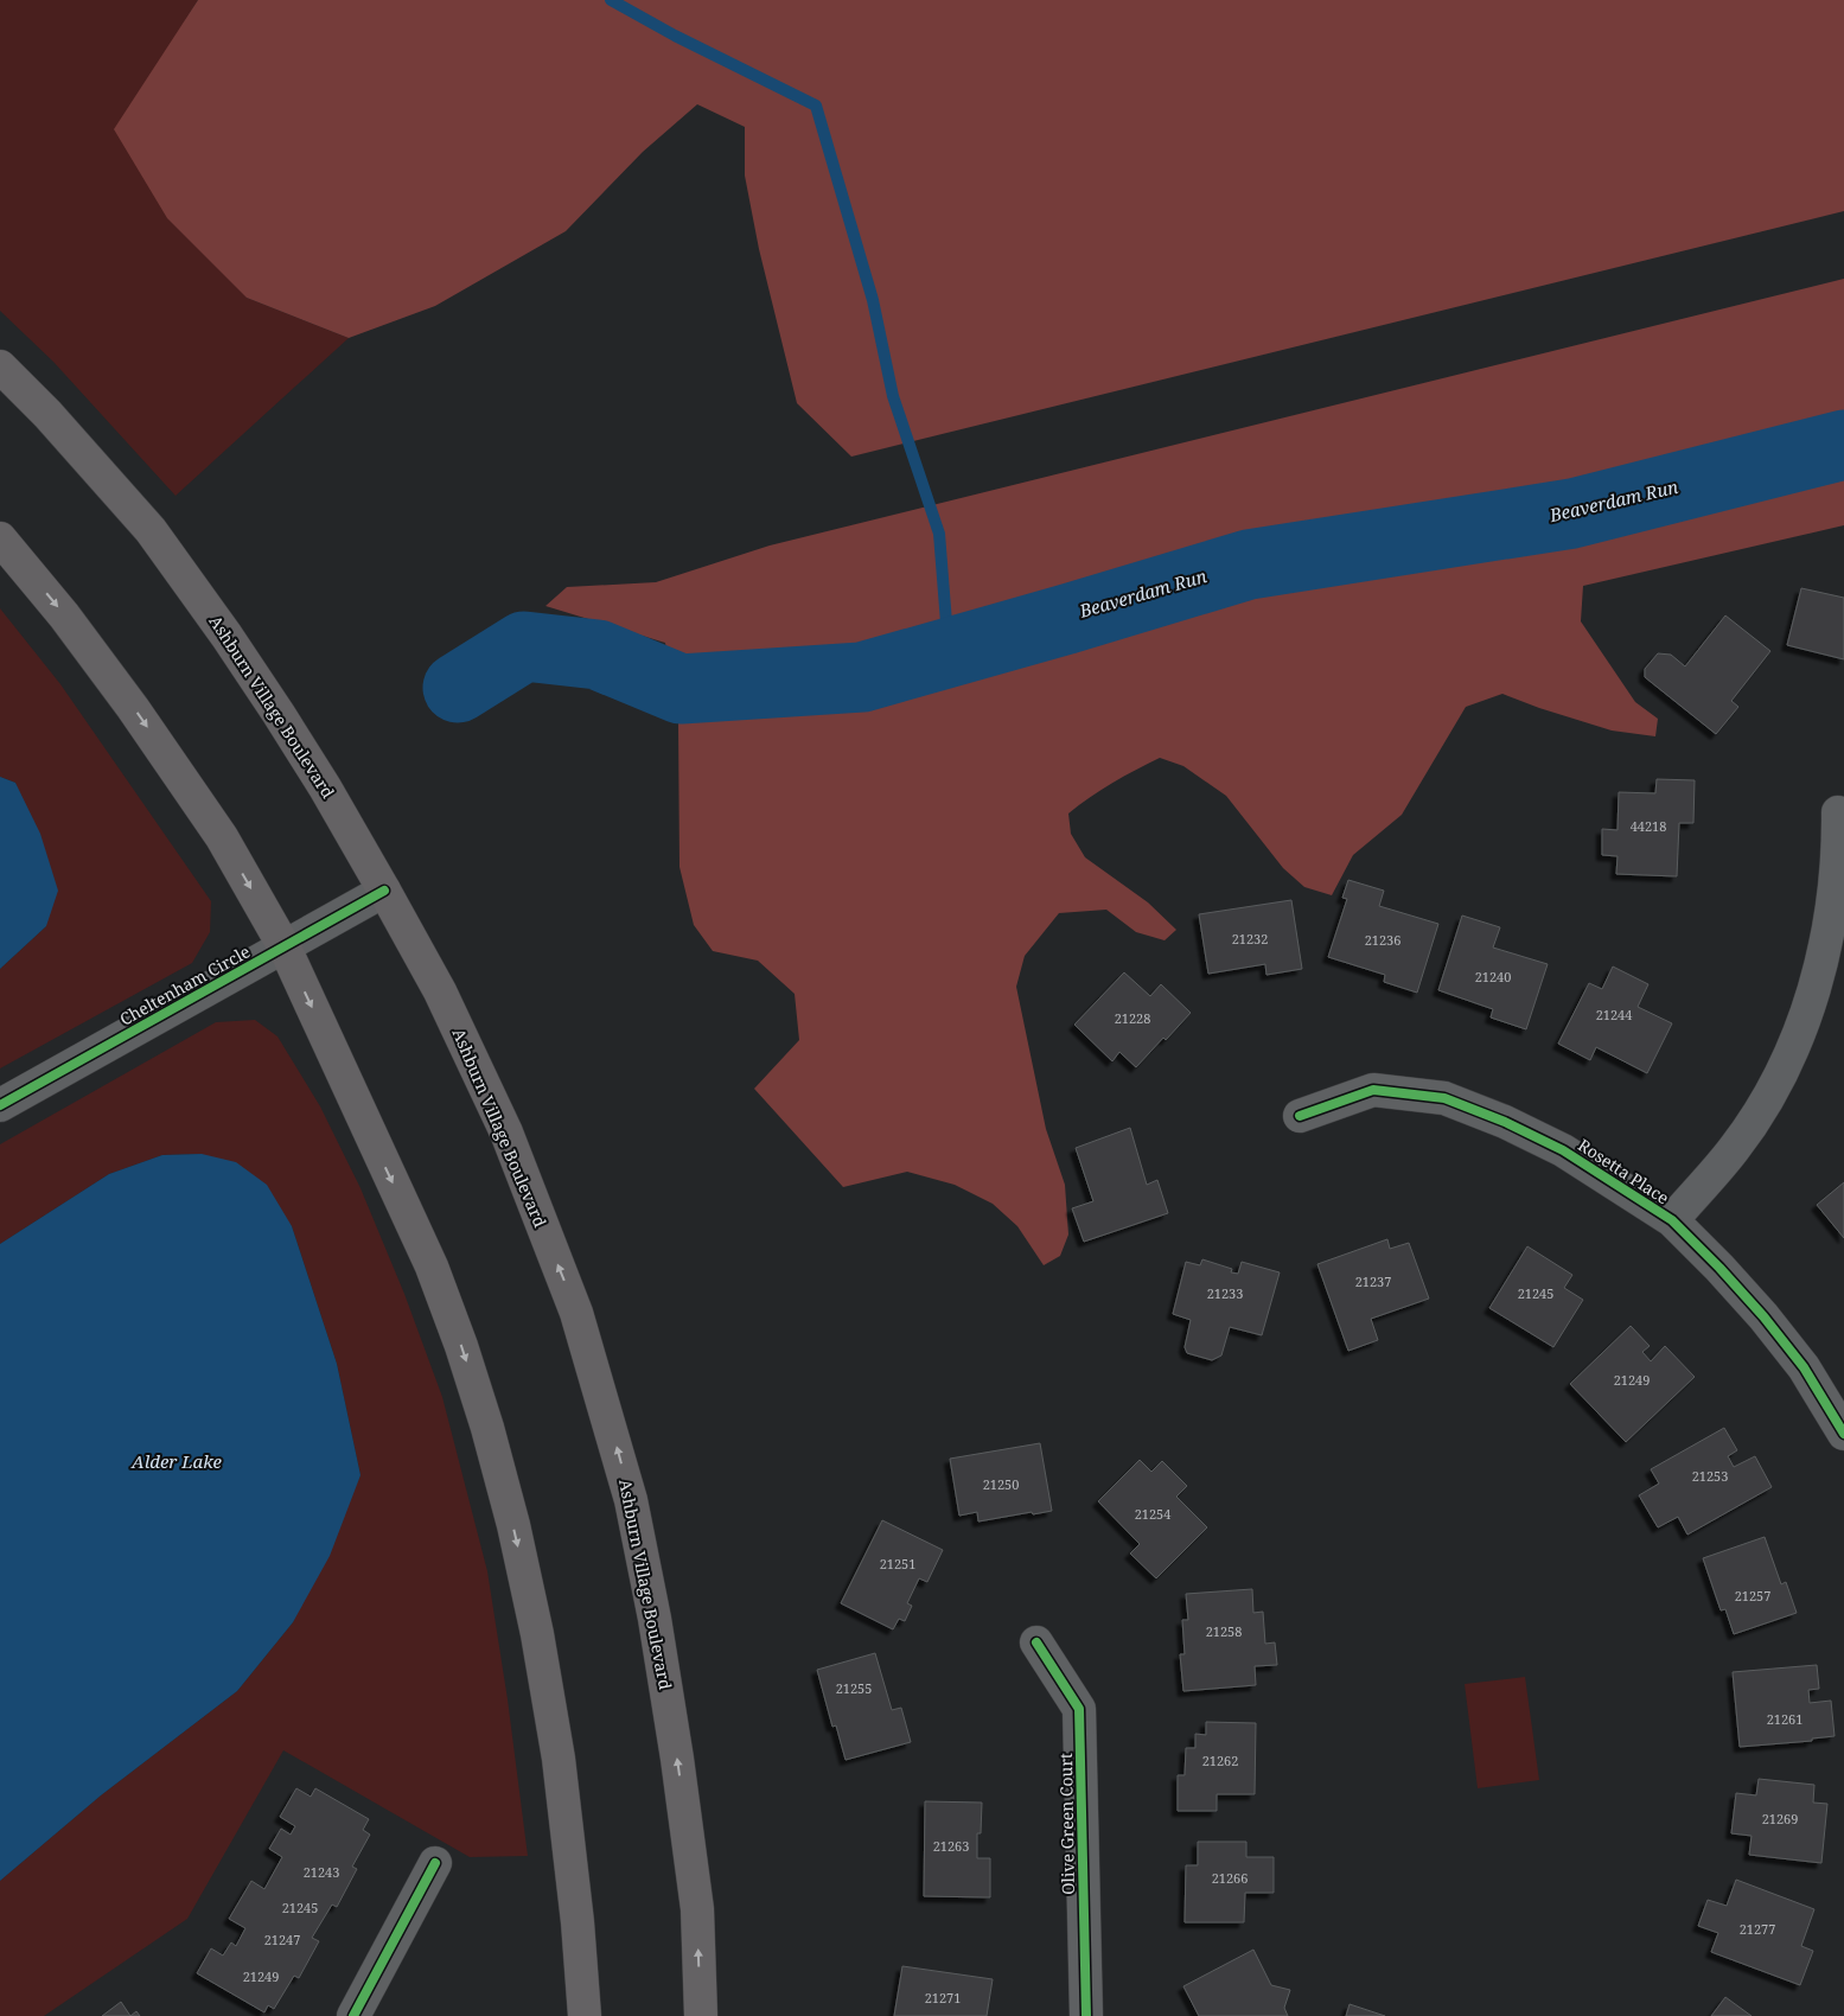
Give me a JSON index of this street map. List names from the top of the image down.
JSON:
{
  "streets": {
    "main road": ["Ashburn Village Boulevard"],
    "street": ["Cheltenham Circle", "Rosetta Place", "Olive Green Court"]
  },
  "crossings": [
    ["Ashburn Village Boulevard", "Cheltenham Circle"]
  ],
  "water": ["Beaverdam Run", "Alder Lake"],
  "house_numbers": [
    "44218",
    "21232",
    "21236",
    "21240",
    "21244",
    "21228",
    "21237",
    "21233",
    "21245",
    "21249",
    "21253",
    "21250",
    "21254",
    "21251",
    "21257",
    "21258",
    "21255",
    "21261",
    "21262",
    "21269",
    "21263",
    "21243",
    "21266",
    "21245",
    "21277",
    "21247",
    "21249",
    "21271"
  ]
}
